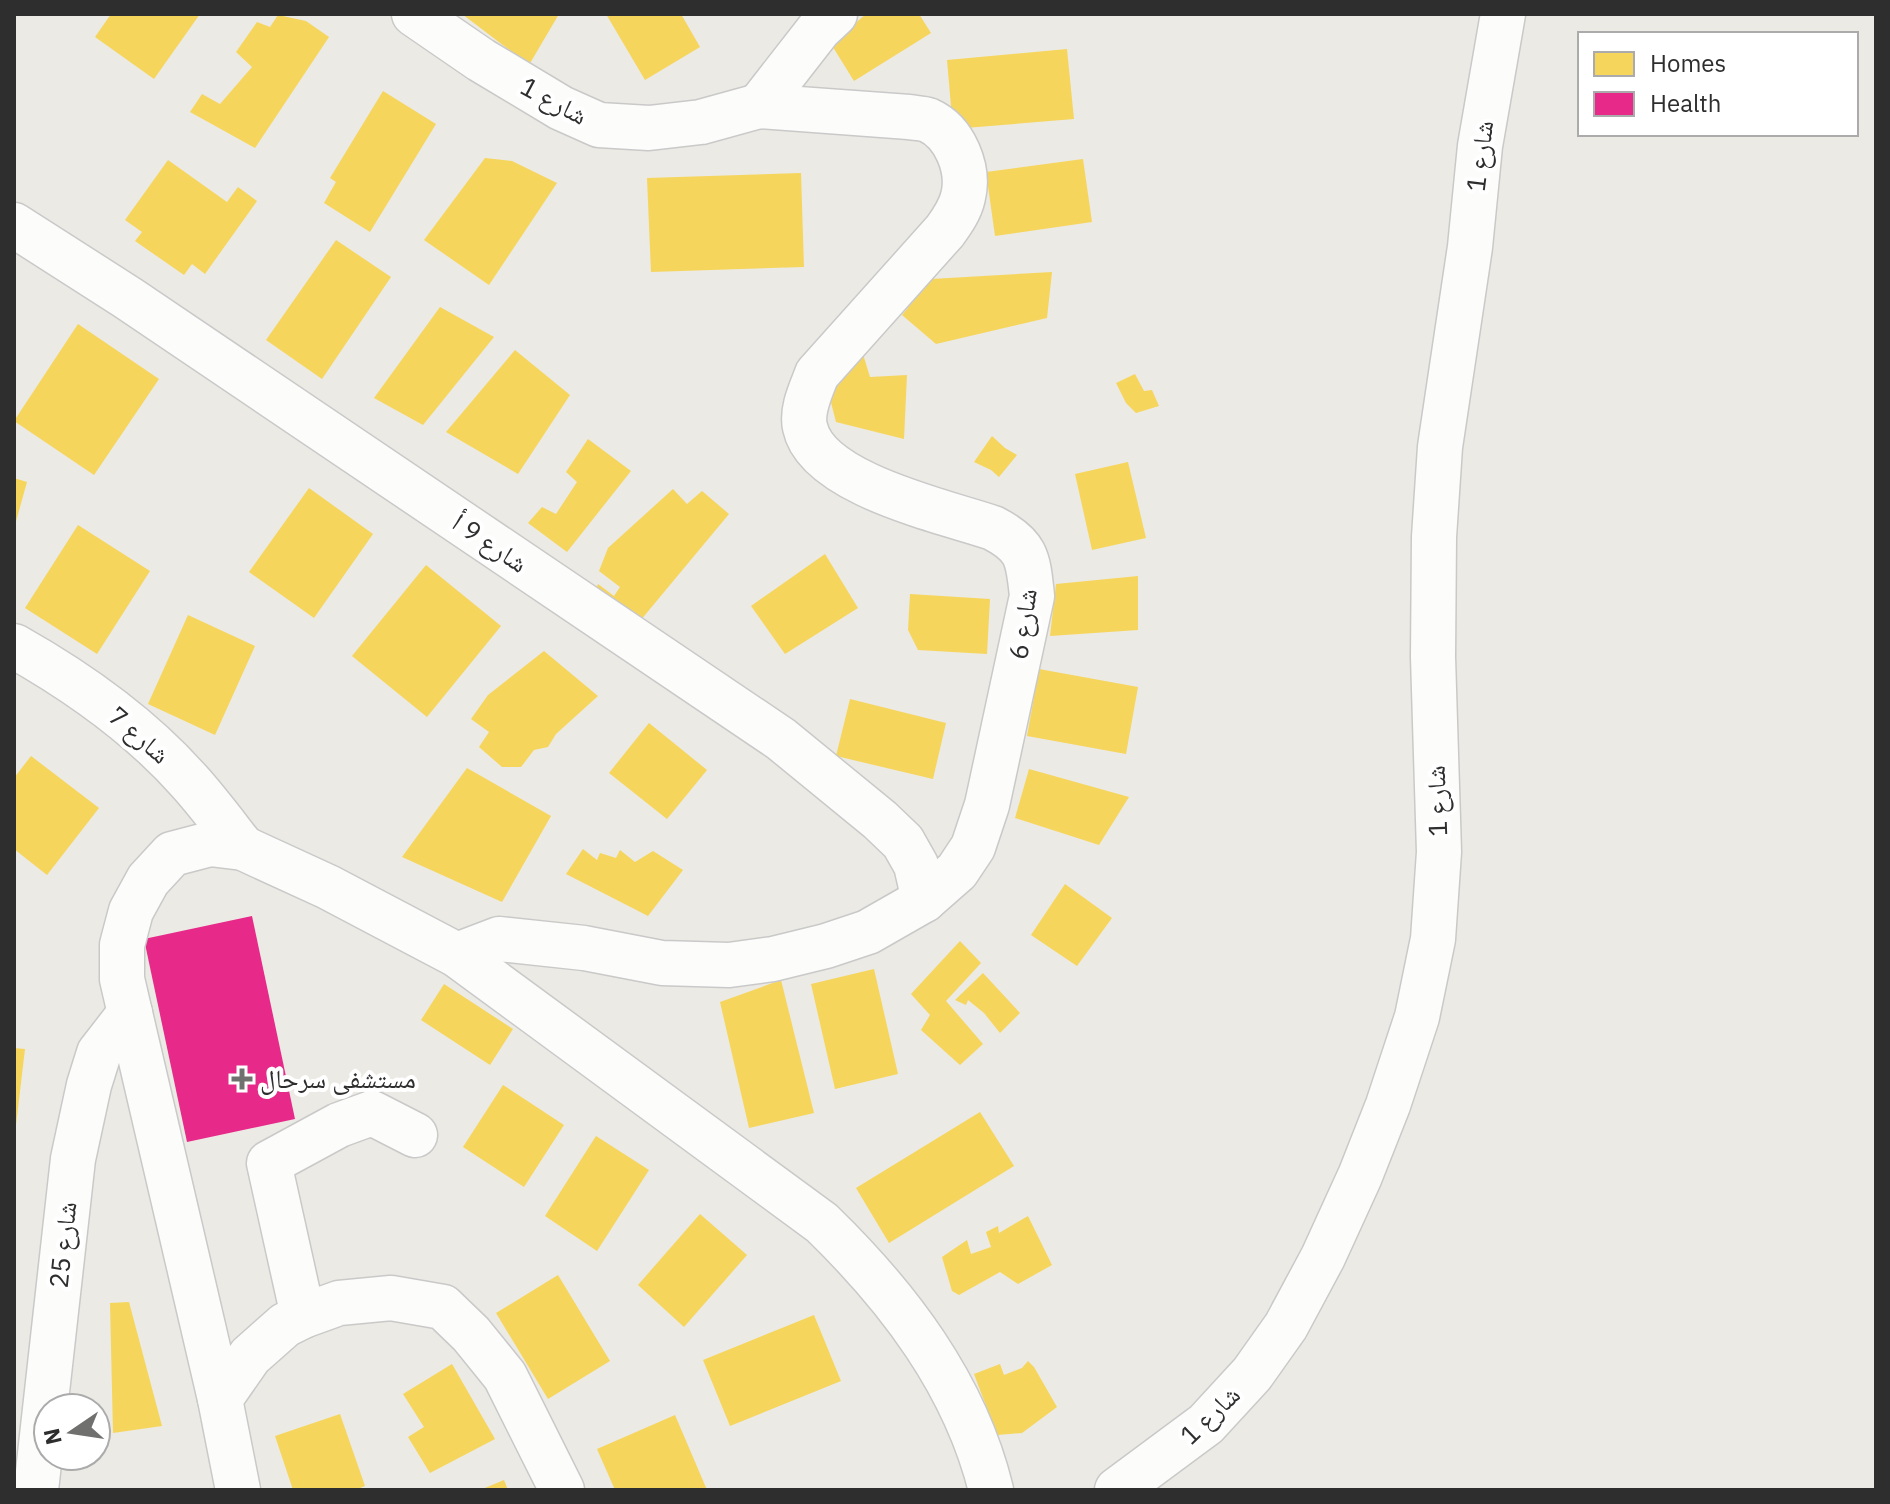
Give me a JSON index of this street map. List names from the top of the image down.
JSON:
{
  "streets": {
    "street": [
      "شارع 1",
      "شارع 9 أ",
      "شارع 6",
      "شارع 7",
      "شارع 25"
    ]
  },
  "crossings": [
    ["شارع 1", "شارع 6"],
    ["شارع 9 أ", "شارع 6"]
  ],
  "places": {
    "health": ["مستشفى سرحال"]
  },
  "legend": ["Homes", "Health"],
  "north": "left"
}
